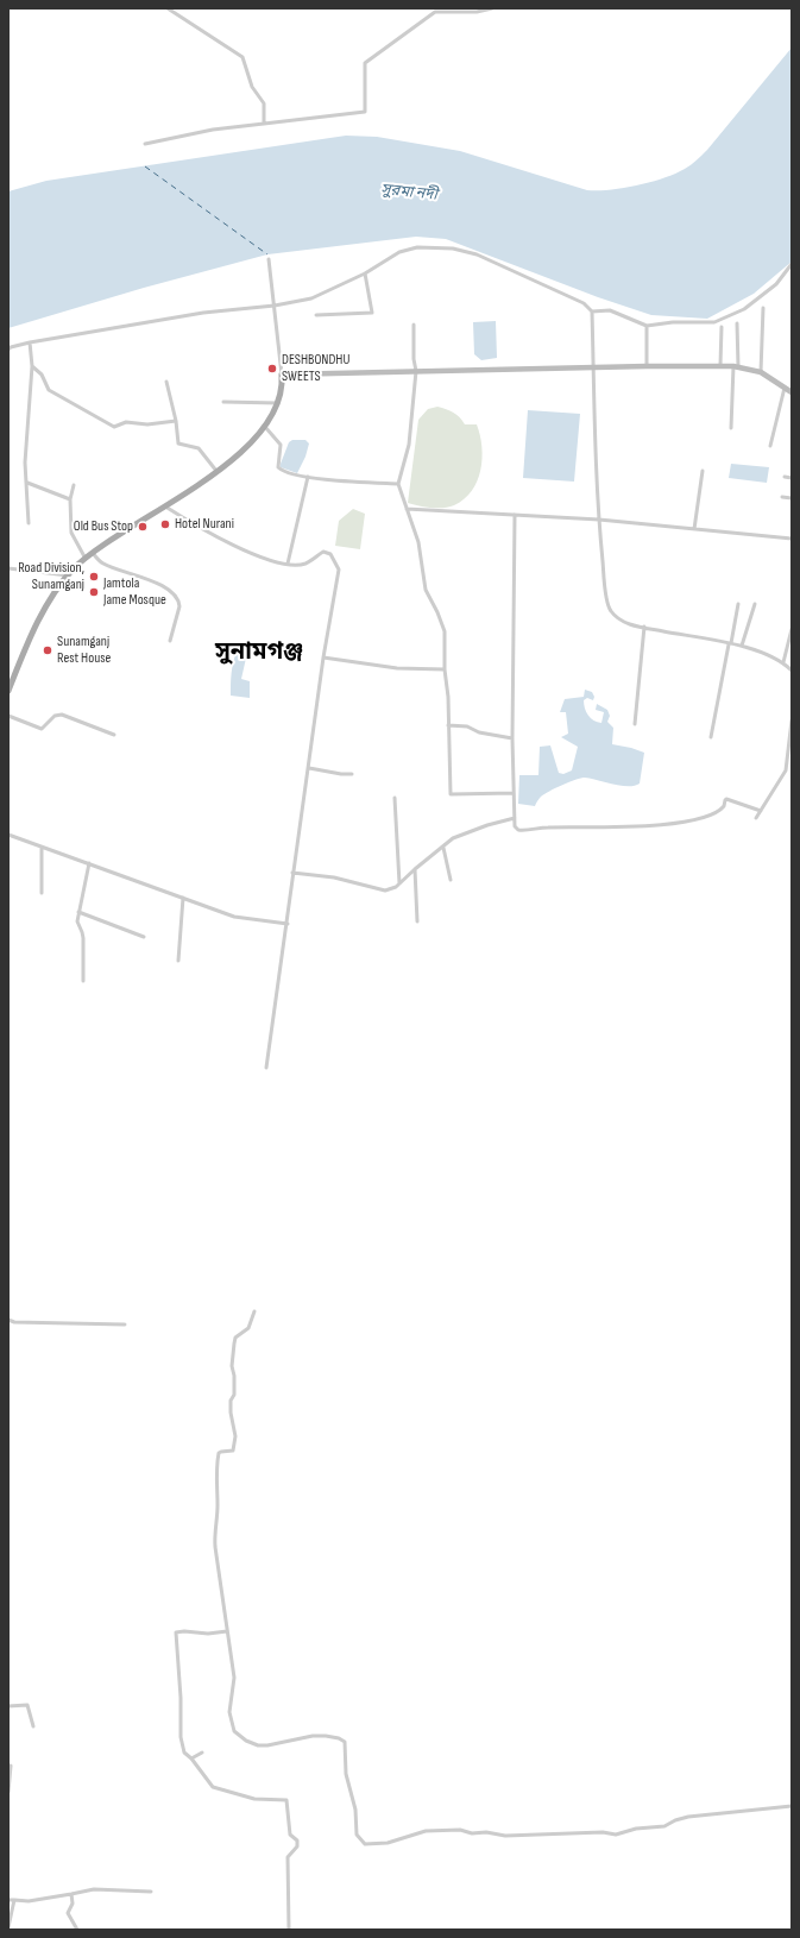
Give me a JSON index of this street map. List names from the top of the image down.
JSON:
{
  "districts": ["সুনামগঞ্জ"],
  "water": ["সুরমা নদী"],
  "places": [
    "DESHBONDHU SWEETS",
    "Hotel Nurani",
    "Old Bus Stop",
    "Road Division, Sunamganj",
    "Jamtola Jame Mosque",
    "Sunamganj Rest House"
  ]
}
